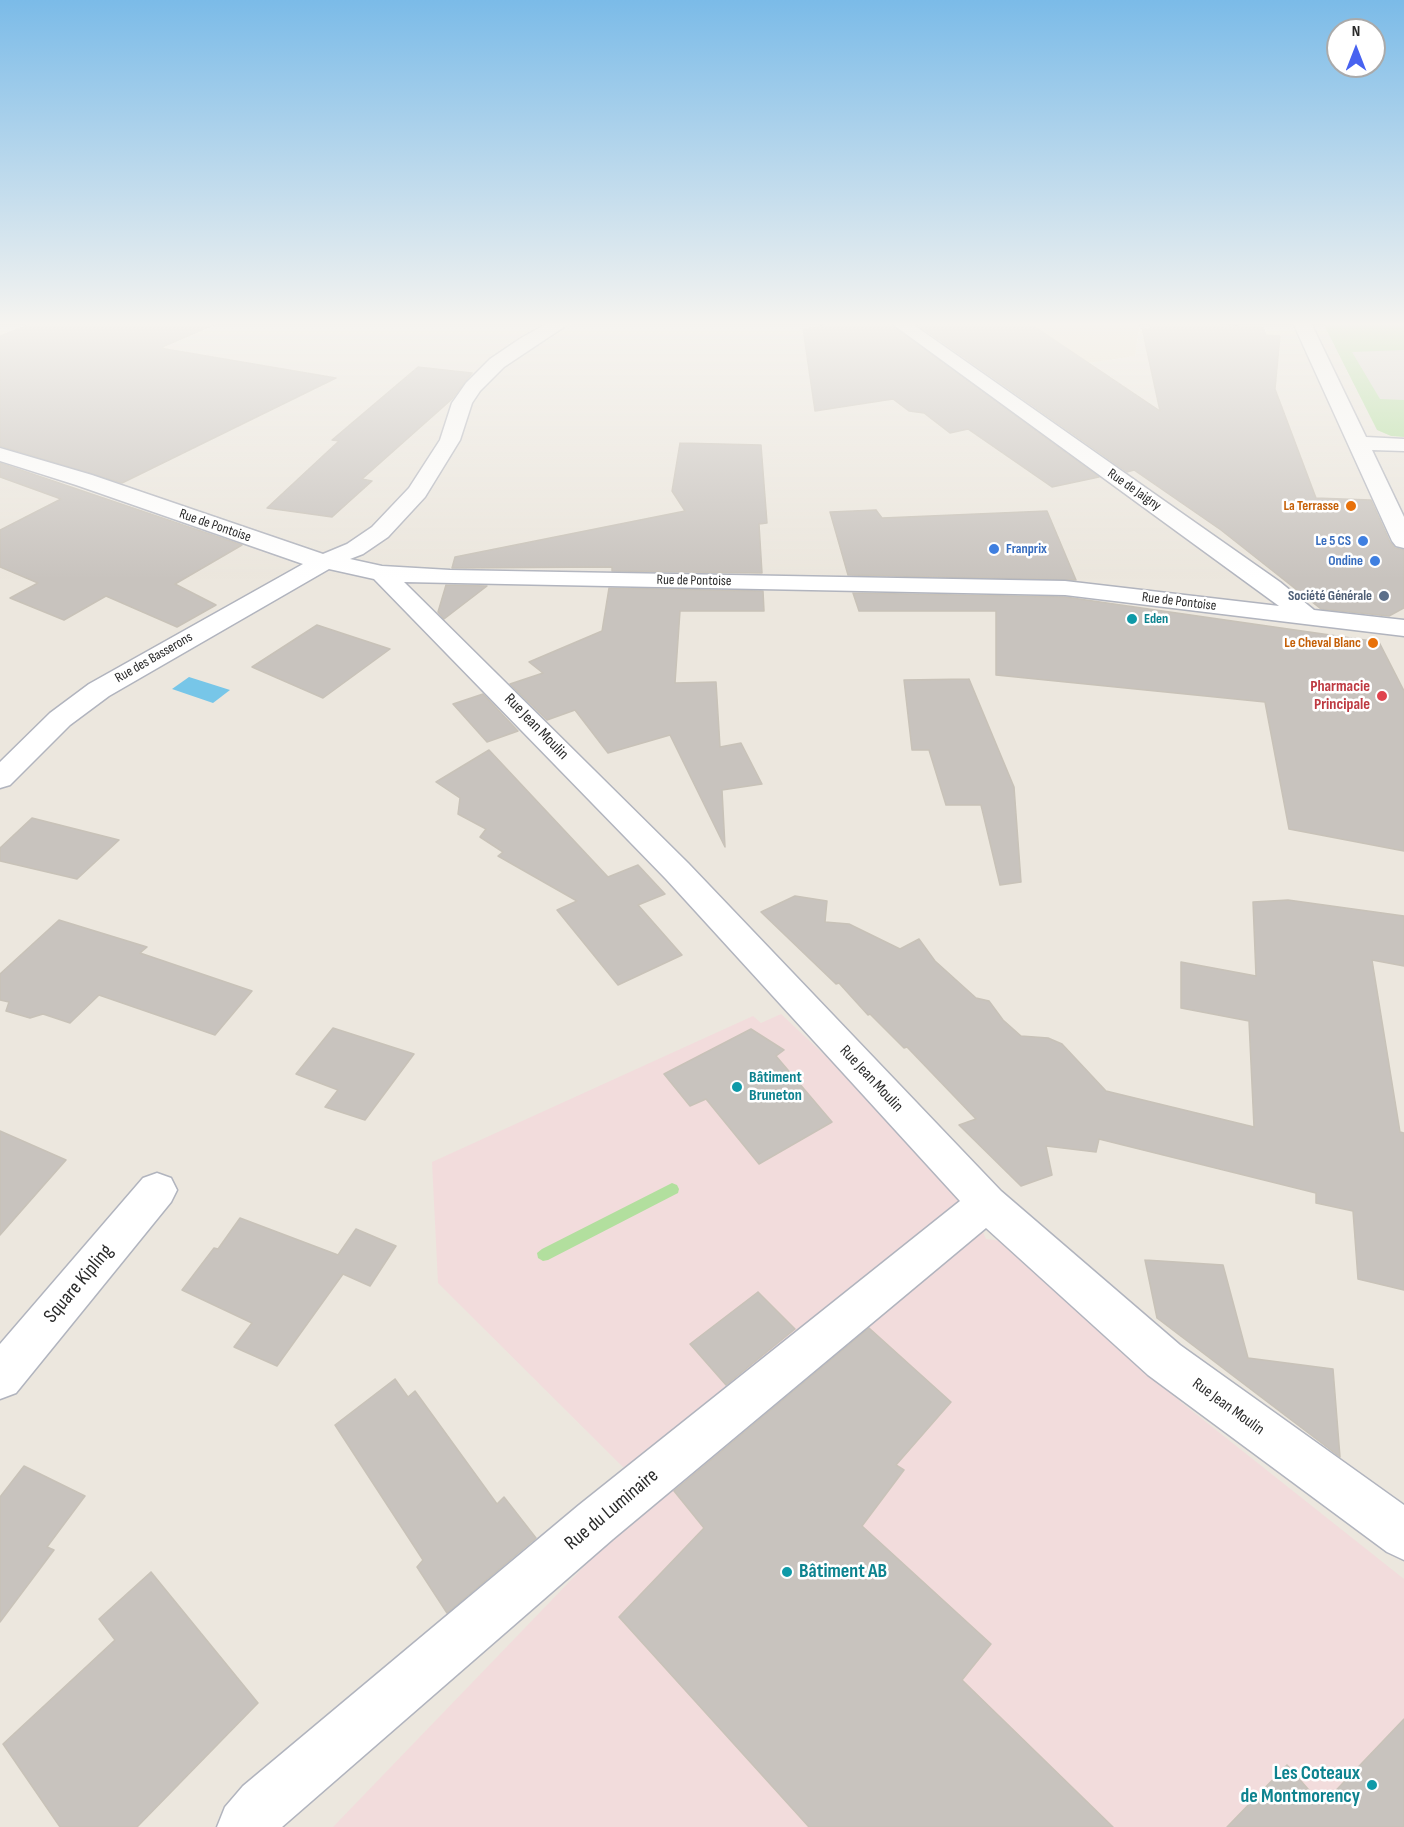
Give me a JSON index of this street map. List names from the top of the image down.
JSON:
{
  "streets": {
    "street": [
      "Rue de Jaigny",
      "Rue de Pontoise",
      "Rue des Basserons",
      "Rue Jean Moulin",
      "Square Kipling",
      "Rue du Luminaire"
    ]
  },
  "crossings": [
    ["Rue de Jaigny", "Rue de Pontoise"],
    ["Rue de Pontoise", "Rue des Basserons"],
    ["Rue de Pontoise", "Rue Jean Moulin"],
    ["Rue Jean Moulin", "Rue du Luminaire"]
  ],
  "places": [
    "La Terrasse",
    "Le 5 CS",
    "Franprix",
    "Ondine",
    "Société Générale",
    "Eden",
    "Le Cheval Blanc",
    "Pharmacie Principale",
    "Bâtiment Bruneton",
    "Bâtiment AB",
    "Les Coteaux de Montmorency"
  ],
  "north": "top"
}
